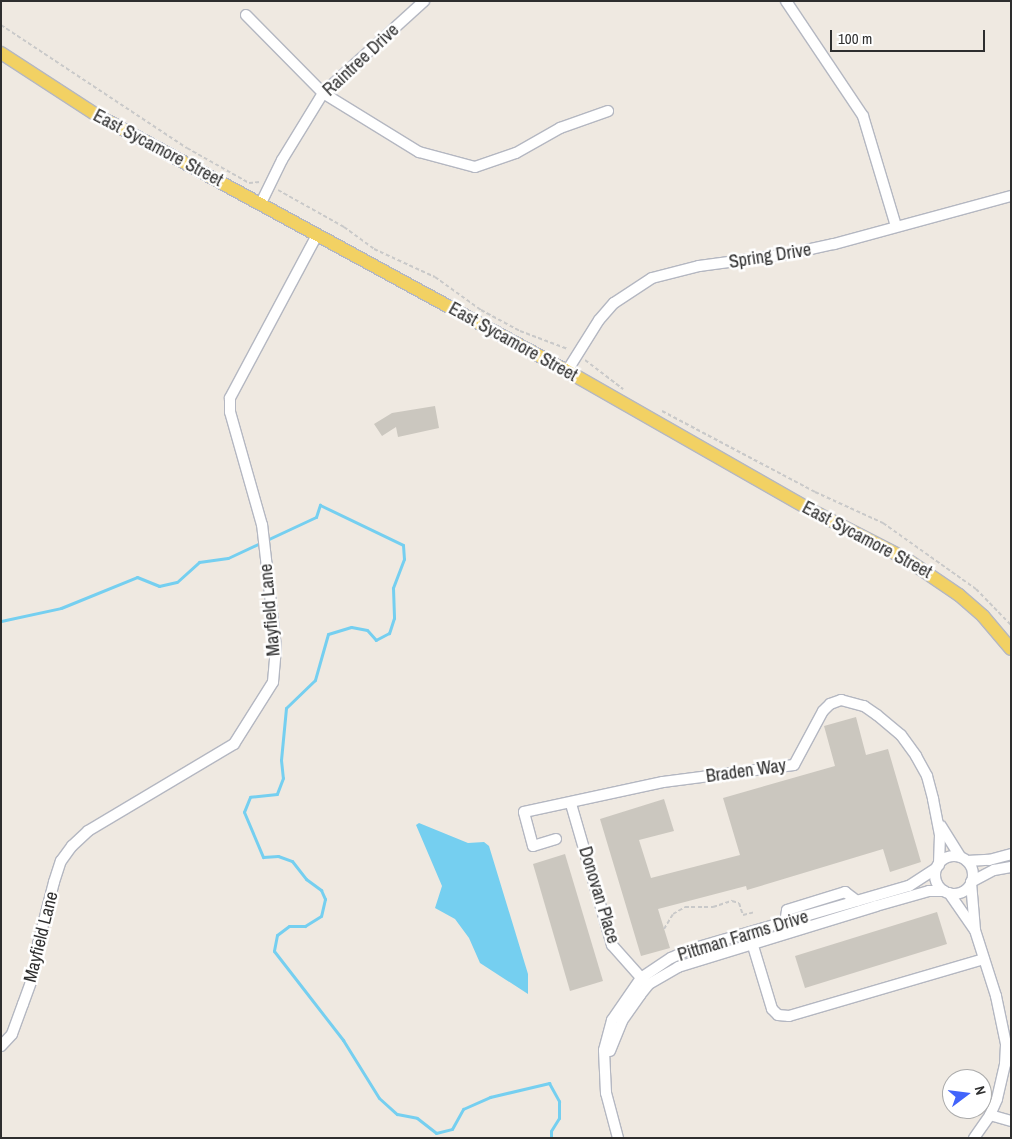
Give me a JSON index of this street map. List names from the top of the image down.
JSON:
{
  "streets": {
    "main road": ["East Sycamore Street"],
    "street": [
      "Raintree Drive",
      "Spring Drive",
      "Mayfield Lane",
      "Braden Way",
      "Donovan Place",
      "Pittman Farms Drive"
    ]
  },
  "crossings": [
    ["Raintree Drive", "East Sycamore Street"],
    ["East Sycamore Street", "Spring Drive"],
    ["East Sycamore Street", "Mayfield Lane"],
    ["Braden Way", "Donovan Place"],
    ["Braden Way", "Pittman Farms Drive"],
    ["Donovan Place", "Pittman Farms Drive"]
  ],
  "scale_bar": "100 m",
  "north": "right"
}
